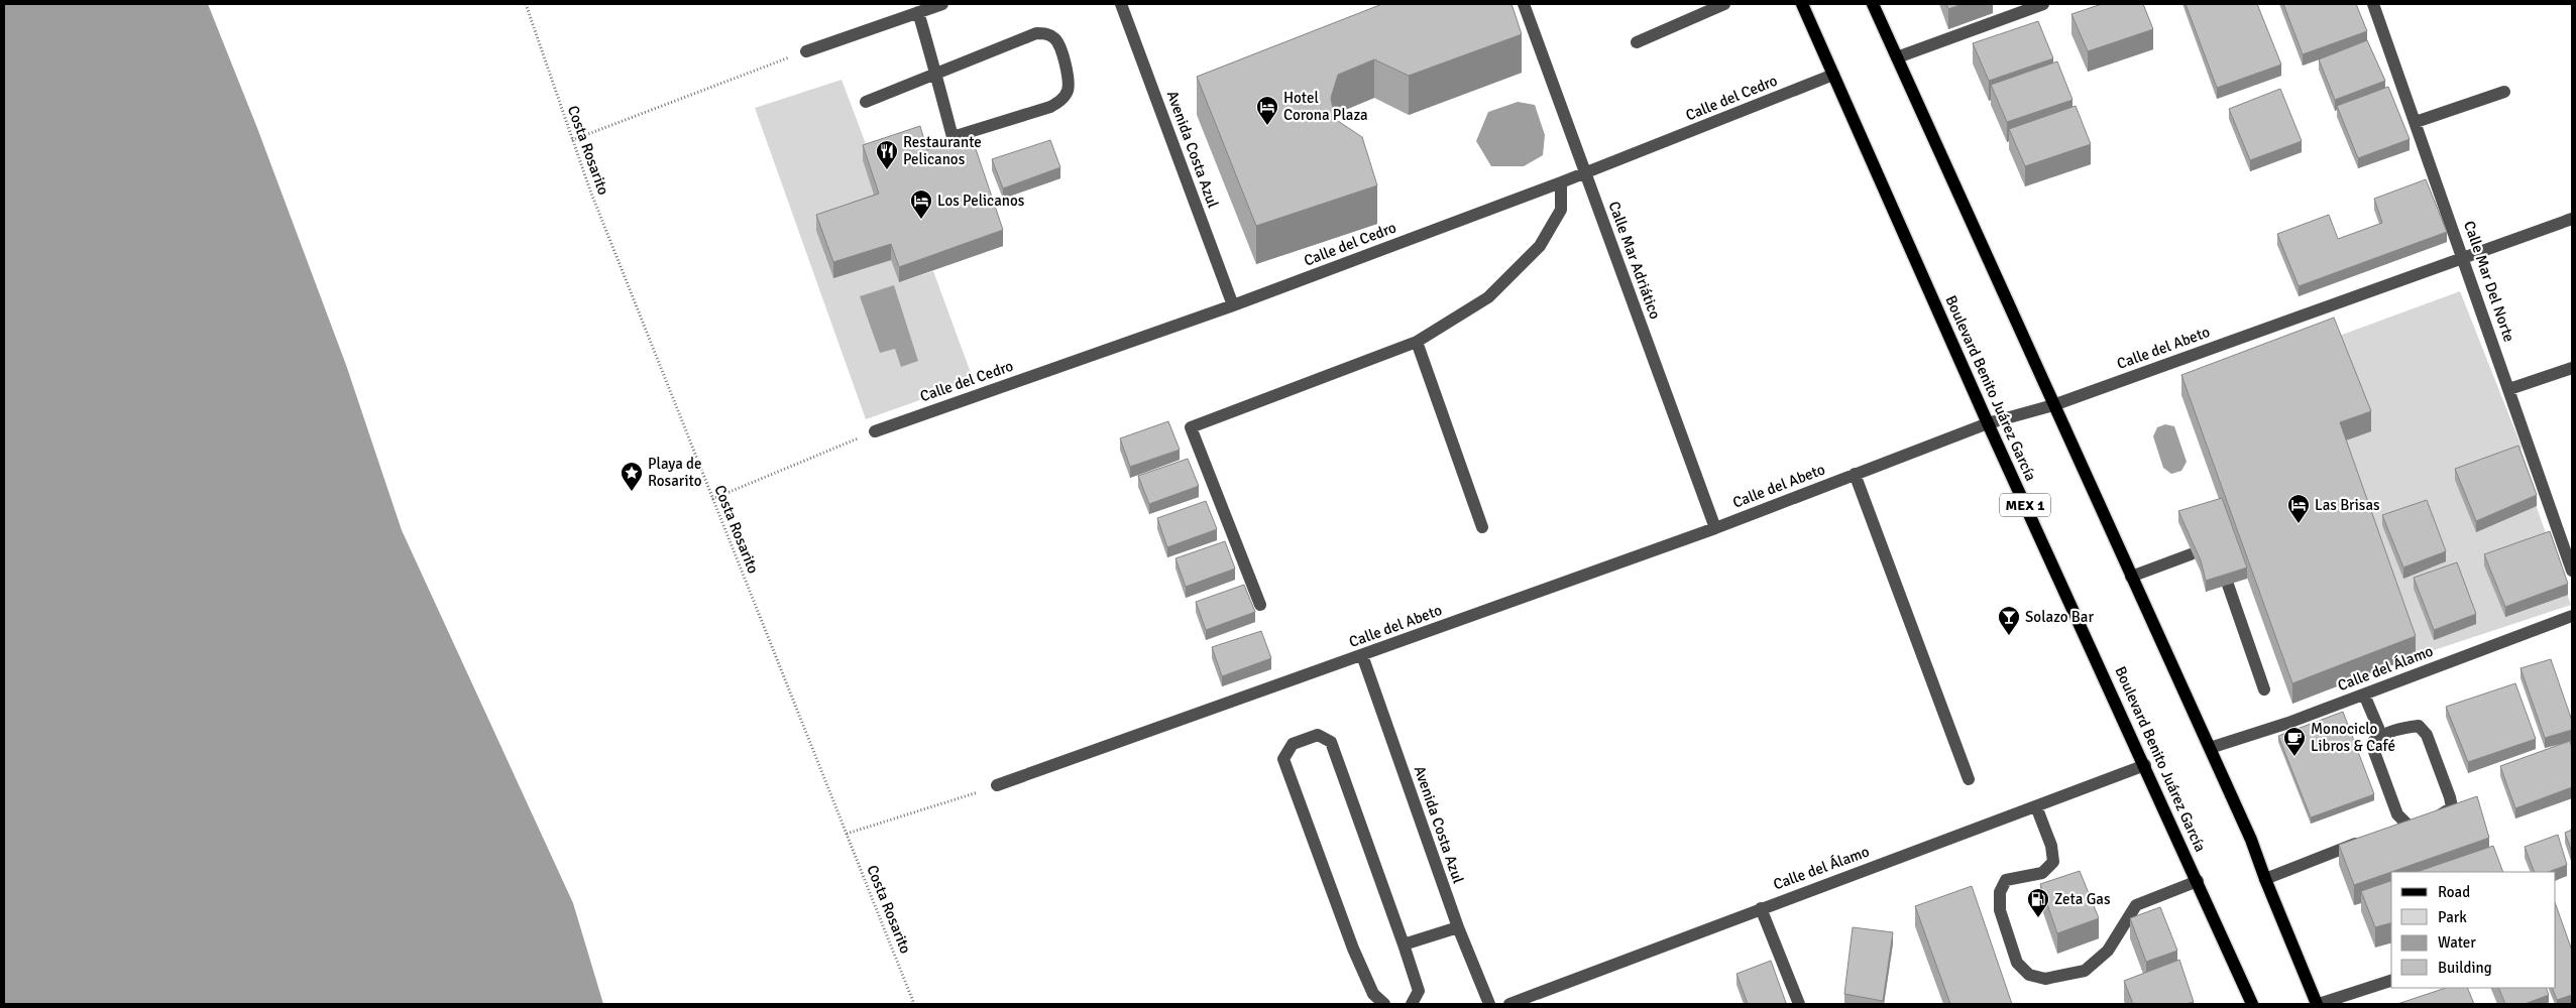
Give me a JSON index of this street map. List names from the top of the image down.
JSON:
{
  "streets": {
    "main road": ["Boulevard Benito Juárez García", "MEX 1"],
    "street": [
      "Calle del Cedro",
      "Avenida Costa Azul",
      "Calle Mar Adriático",
      "Calle Mar Del Norte",
      "Calle del Abeto",
      "Calle del Álamo"
    ],
    "path": ["Costa Rosarito"]
  },
  "crossings": [
    ["Calle del Cedro", "Avenida Costa Azul"],
    ["Calle del Cedro", "Calle Mar Adriático"],
    ["Calle del Cedro", "Boulevard Benito Juárez García"],
    ["Avenida Costa Azul", "Calle del Abeto"],
    ["Calle Mar Adriático", "Calle del Abeto"],
    ["Calle Mar Del Norte", "Calle del Abeto"],
    ["Calle del Abeto", "Boulevard Benito Juárez García"],
    ["Boulevard Benito Juárez García", "Calle del Álamo"]
  ],
  "places": {
    "hotel": ["Hotel Corona Plaza", "Los Pelicanos", "Las Brisas"],
    "restaurant": ["Restaurante Pelicanos"],
    "place": ["Playa de Rosarito"],
    "bar": ["Solazo Bar"],
    "cafe": ["Monociclo Libros & Café"],
    "fuel station": ["Zeta Gas"]
  },
  "legend": [
    "Road",
    "Park",
    "Water",
    "Building"
  ]
}
